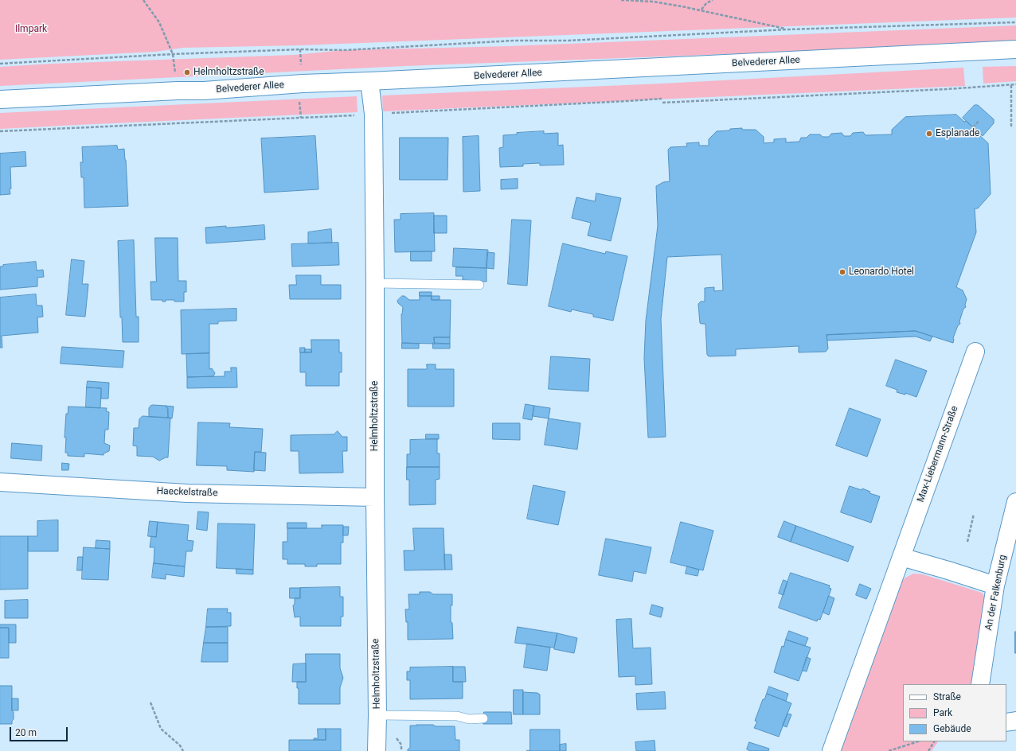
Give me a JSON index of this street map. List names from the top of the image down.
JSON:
{
  "streets": {
    "street": [
      "Belvederer Allee",
      "Helmholtzstraße",
      "Max-Liebermann-Straße",
      "Haeckelstraße",
      "An der Falkenburg"
    ]
  },
  "crossings": [
    ["Belvederer Allee", "Helmholtzstraße"],
    ["Helmholtzstraße", "Haeckelstraße"]
  ],
  "parks": ["Ilmpark"],
  "places": ["Helmholtzstraße", "Esplanade", "Leonardo Hotel"],
  "legend": ["Straße", "Park", "Gebäude"],
  "scale_bar": "20 m"
}
